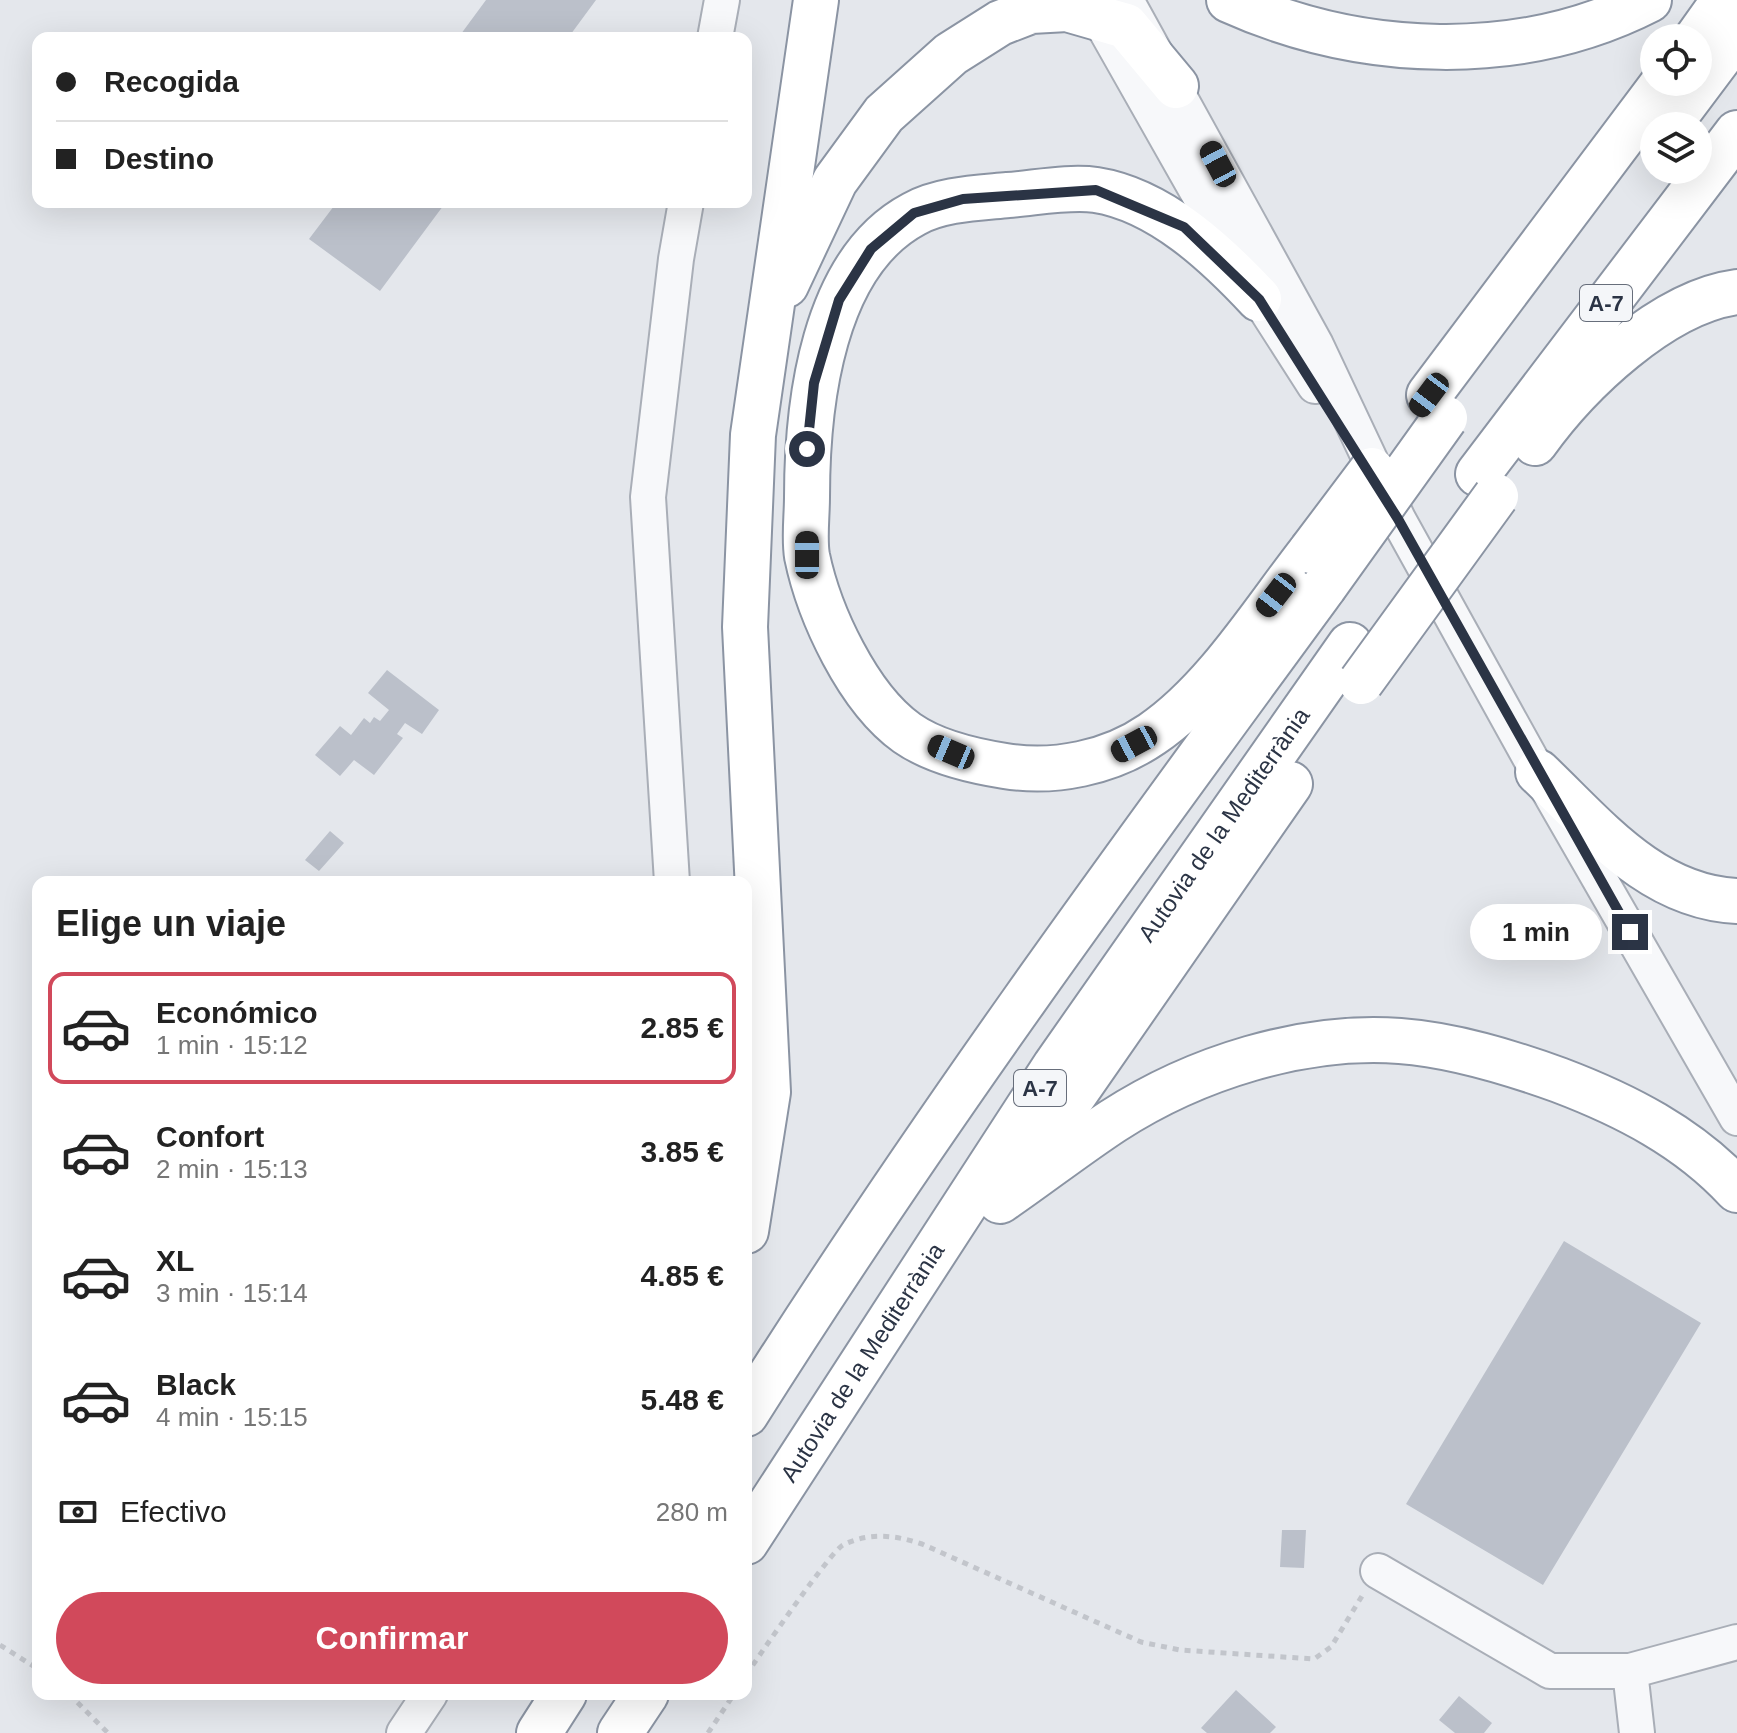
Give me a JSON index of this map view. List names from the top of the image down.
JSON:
{
  "streets": {
    "highway": ["A-7", "Autovia de la Mediterrània"]
  },
  "page": {
    "banner": ["Recogida", "Destino"],
    "heading": "Elige un viaje",
    "bubble": "1 min",
    "list": [
      {
        "name": "Económico",
        "note": "1 min · 15:12",
        "value": "2.85 €"
      },
      {
        "name": "Confort",
        "note": "2 min · 15:13",
        "value": "3.85 €"
      },
      {
        "name": "XL",
        "note": "3 min · 15:14",
        "value": "4.85 €"
      },
      {
        "name": "Black",
        "note": "4 min · 15:15",
        "value": "5.48 €"
      }
    ],
    "pay": ["Efectivo", "280 m"],
    "buttons": "Confirmar"
  }
}
